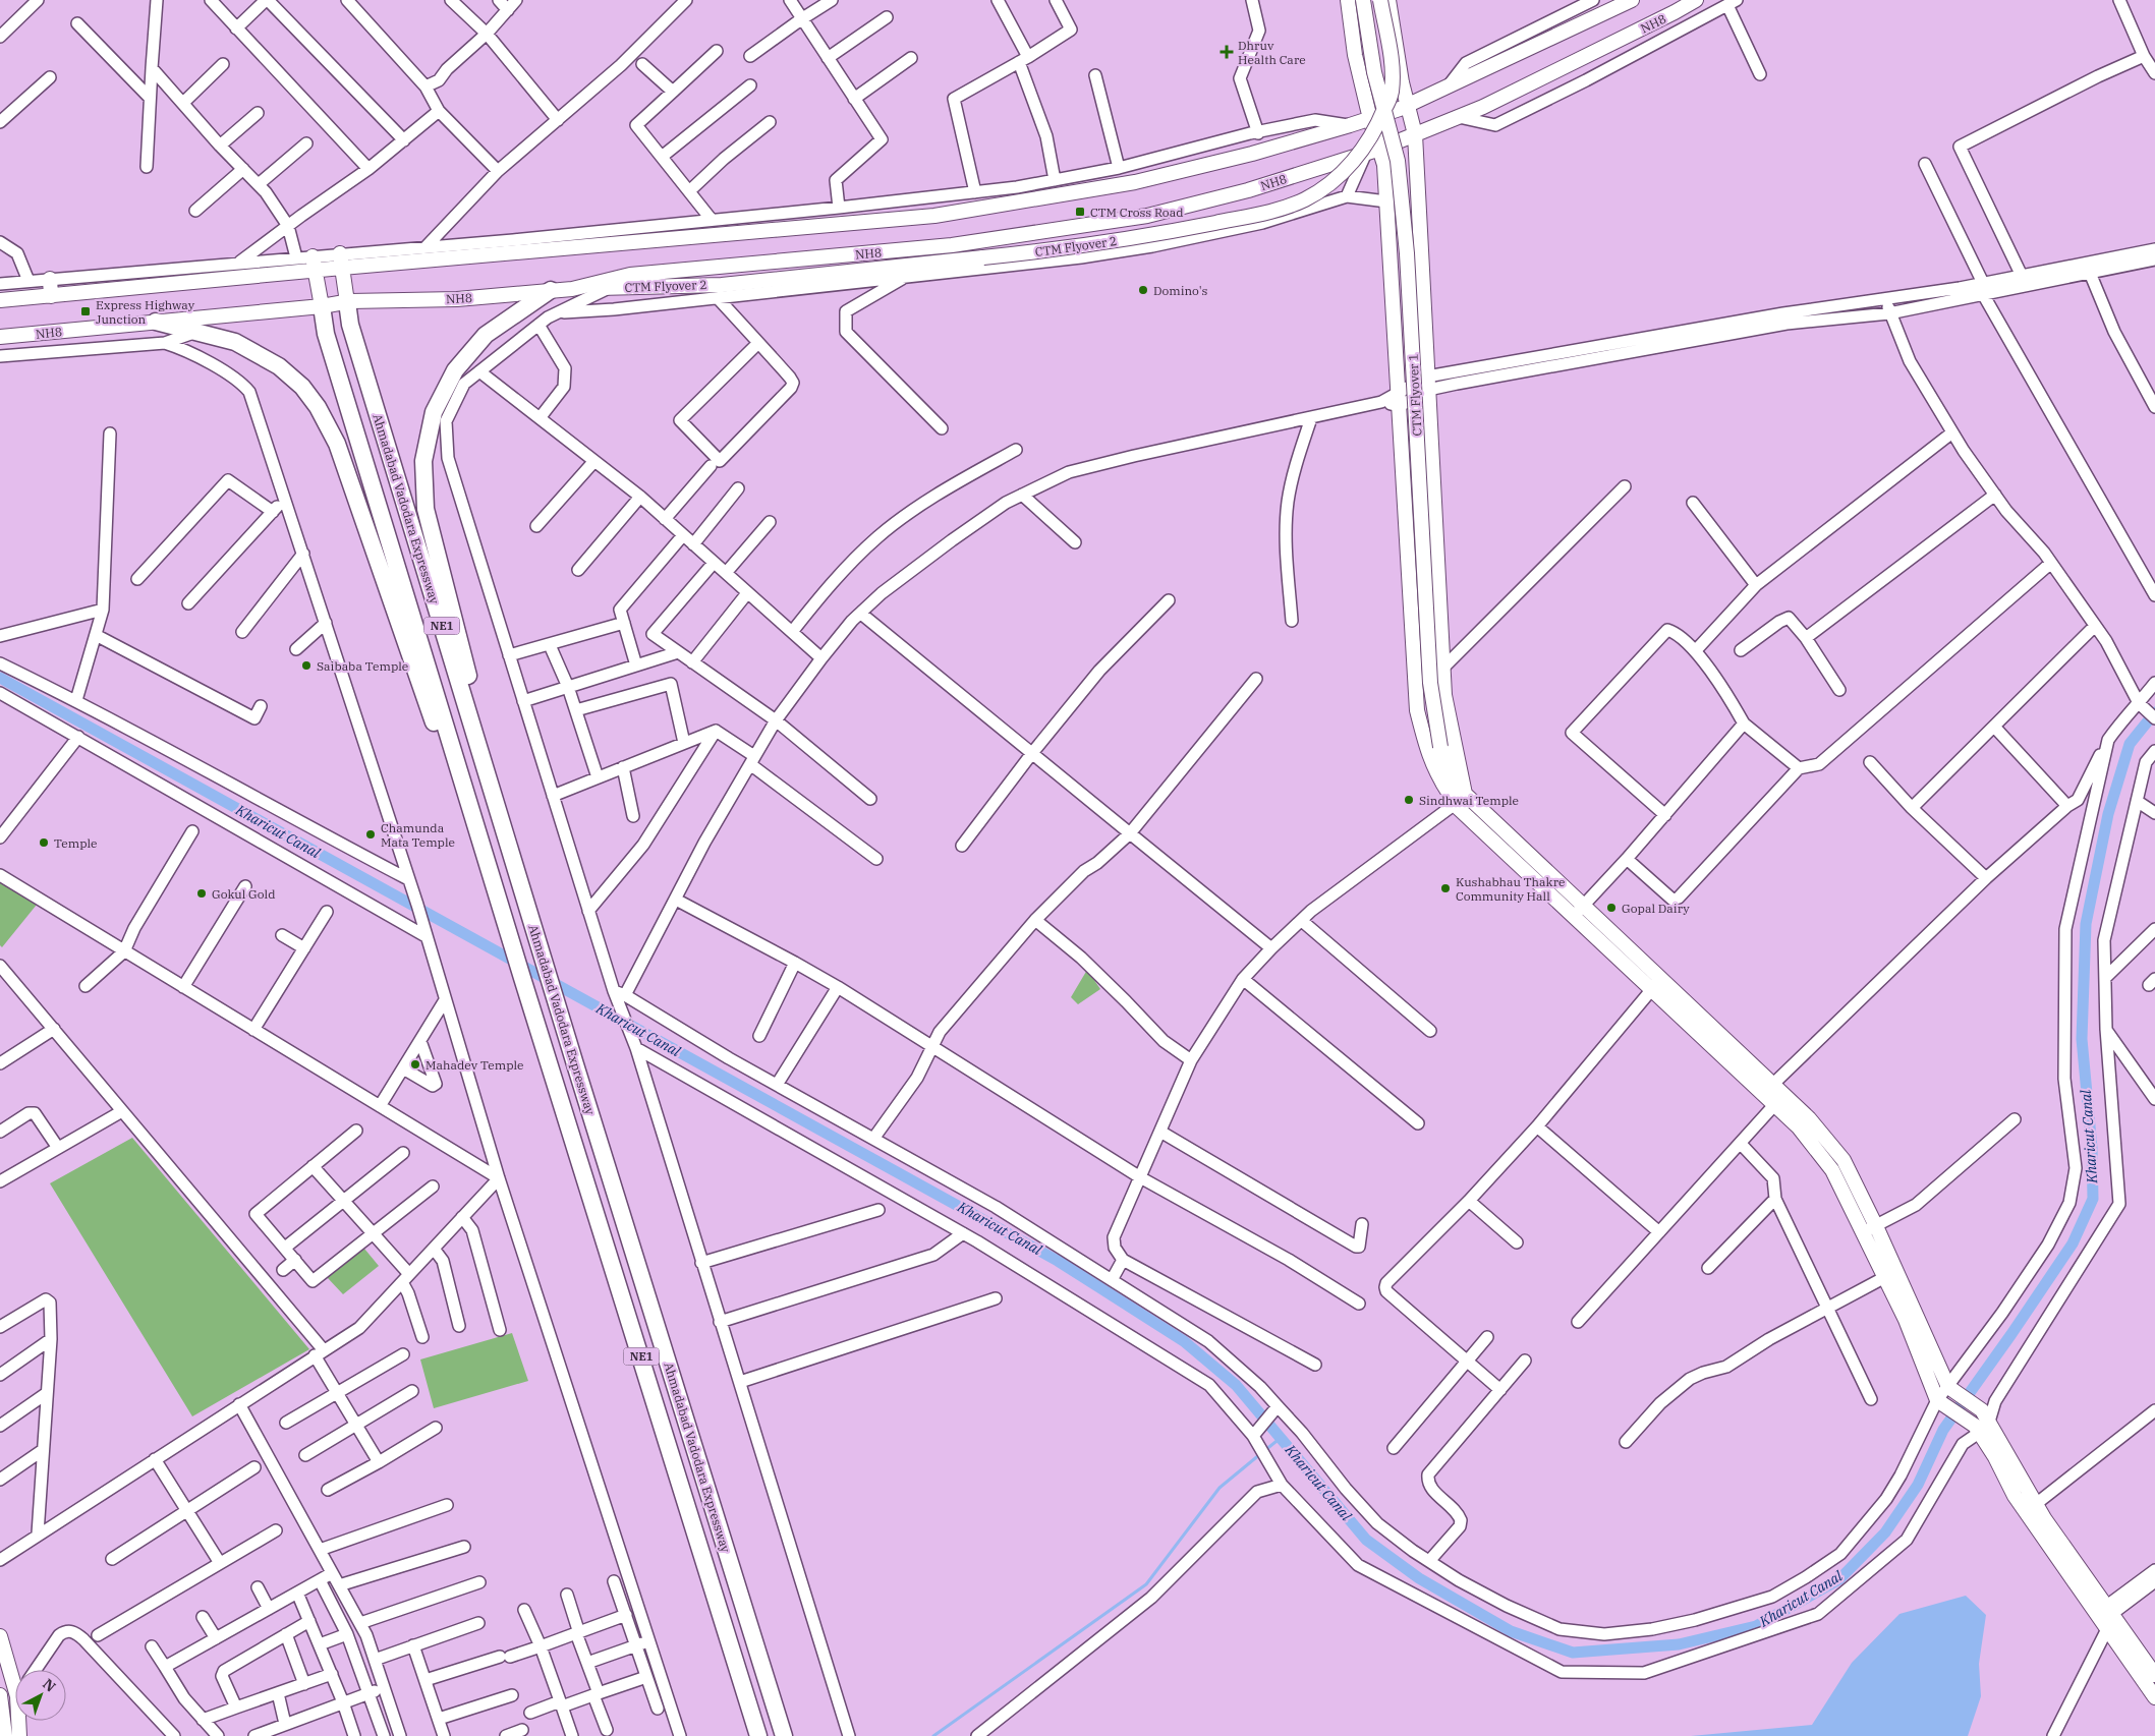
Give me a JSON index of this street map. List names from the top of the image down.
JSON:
{
  "streets": {
    "highway": ["Ahmadabad Vadodara Expressway", "NE1"],
    "main road": ["NH8", "CTM Flyover 2", "CTM Flyover 1"]
  },
  "crossings": [
    ["NH8", "CTM Flyover 2"],
    ["NH8", "Ahmadabad Vadodara Expressway"]
  ],
  "water": ["Kharicut Canal"],
  "places": {
    "health": ["Dhruv Health Care"],
    "transit": ["CTM Cross Road", "Express Highway Junction"],
    "other": [
      "Domino's",
      "Saibaba Temple",
      "Sindhwai Temple",
      "Chamunda Mata Temple",
      "Temple",
      "Kushabhau Thakre Community Hall",
      "Gokul Gold",
      "Gopal Dairy",
      "Mahadev Temple"
    ]
  },
  "north": "top right"
}
